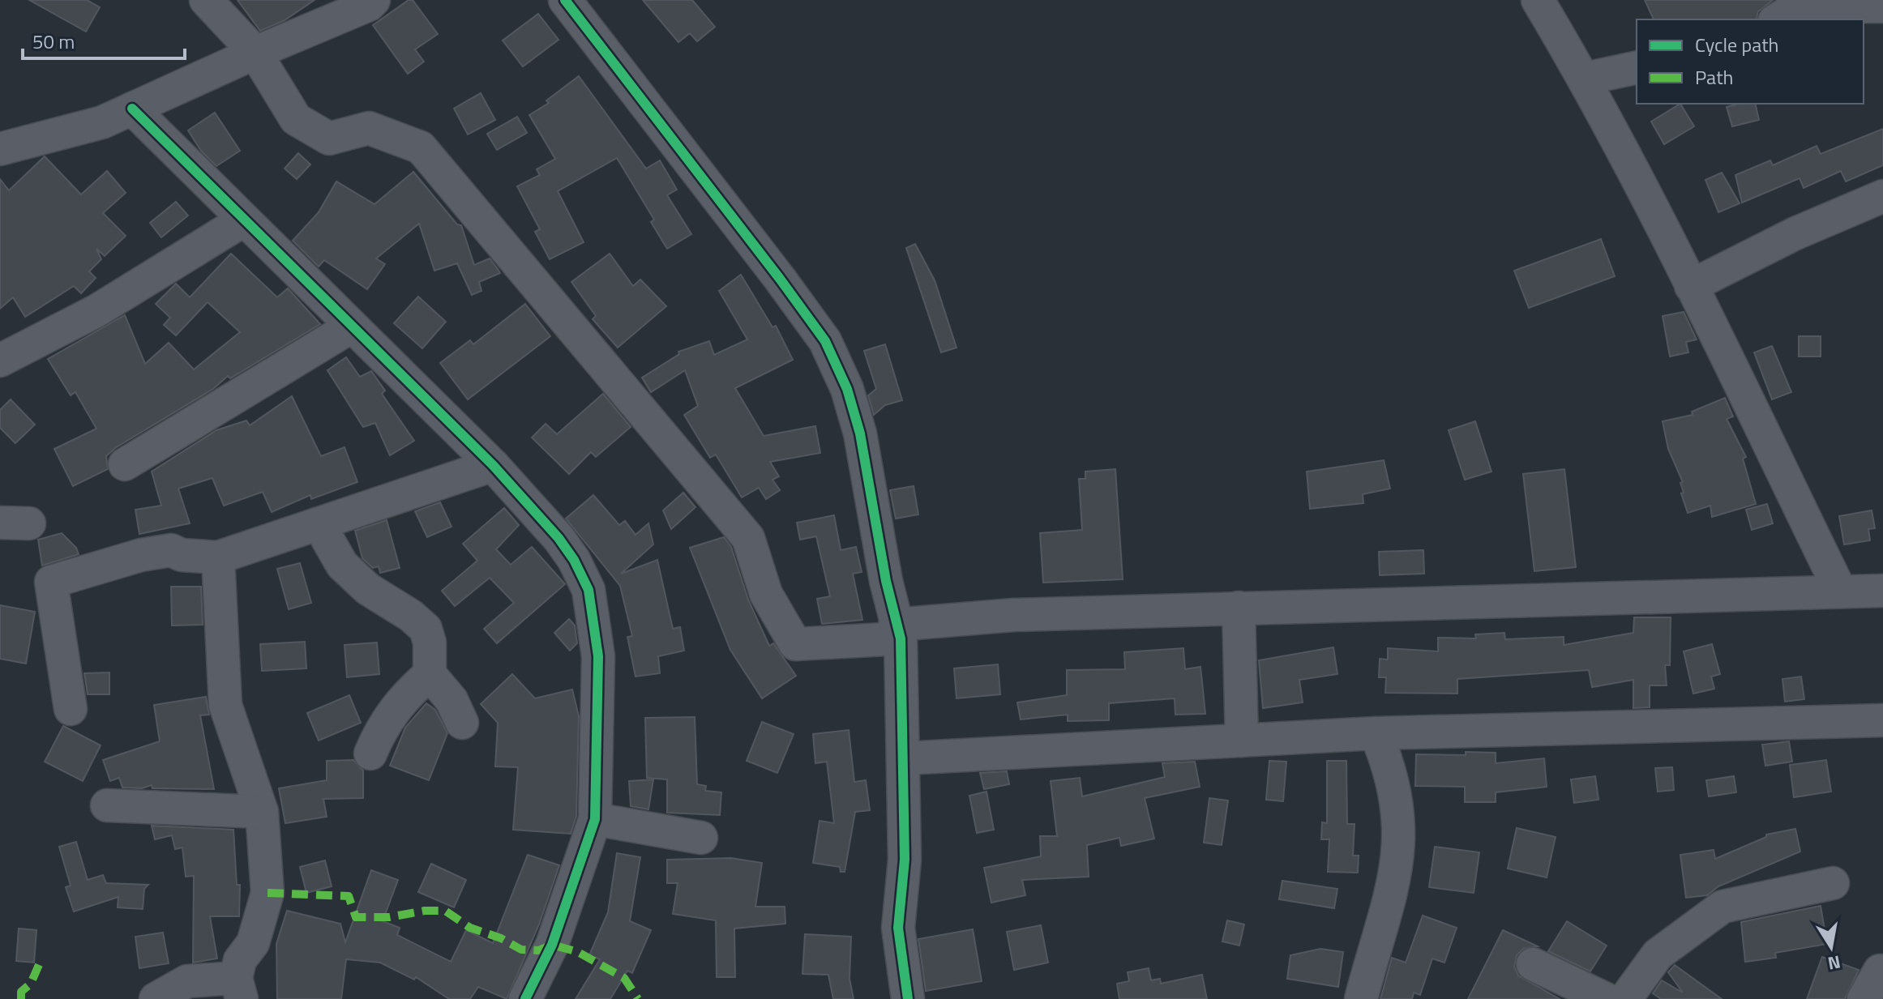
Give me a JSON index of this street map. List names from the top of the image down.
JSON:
{
  "legend": ["Cycle path", "Path"],
  "scale_bar": "50 m",
  "north": "bottom"
}
